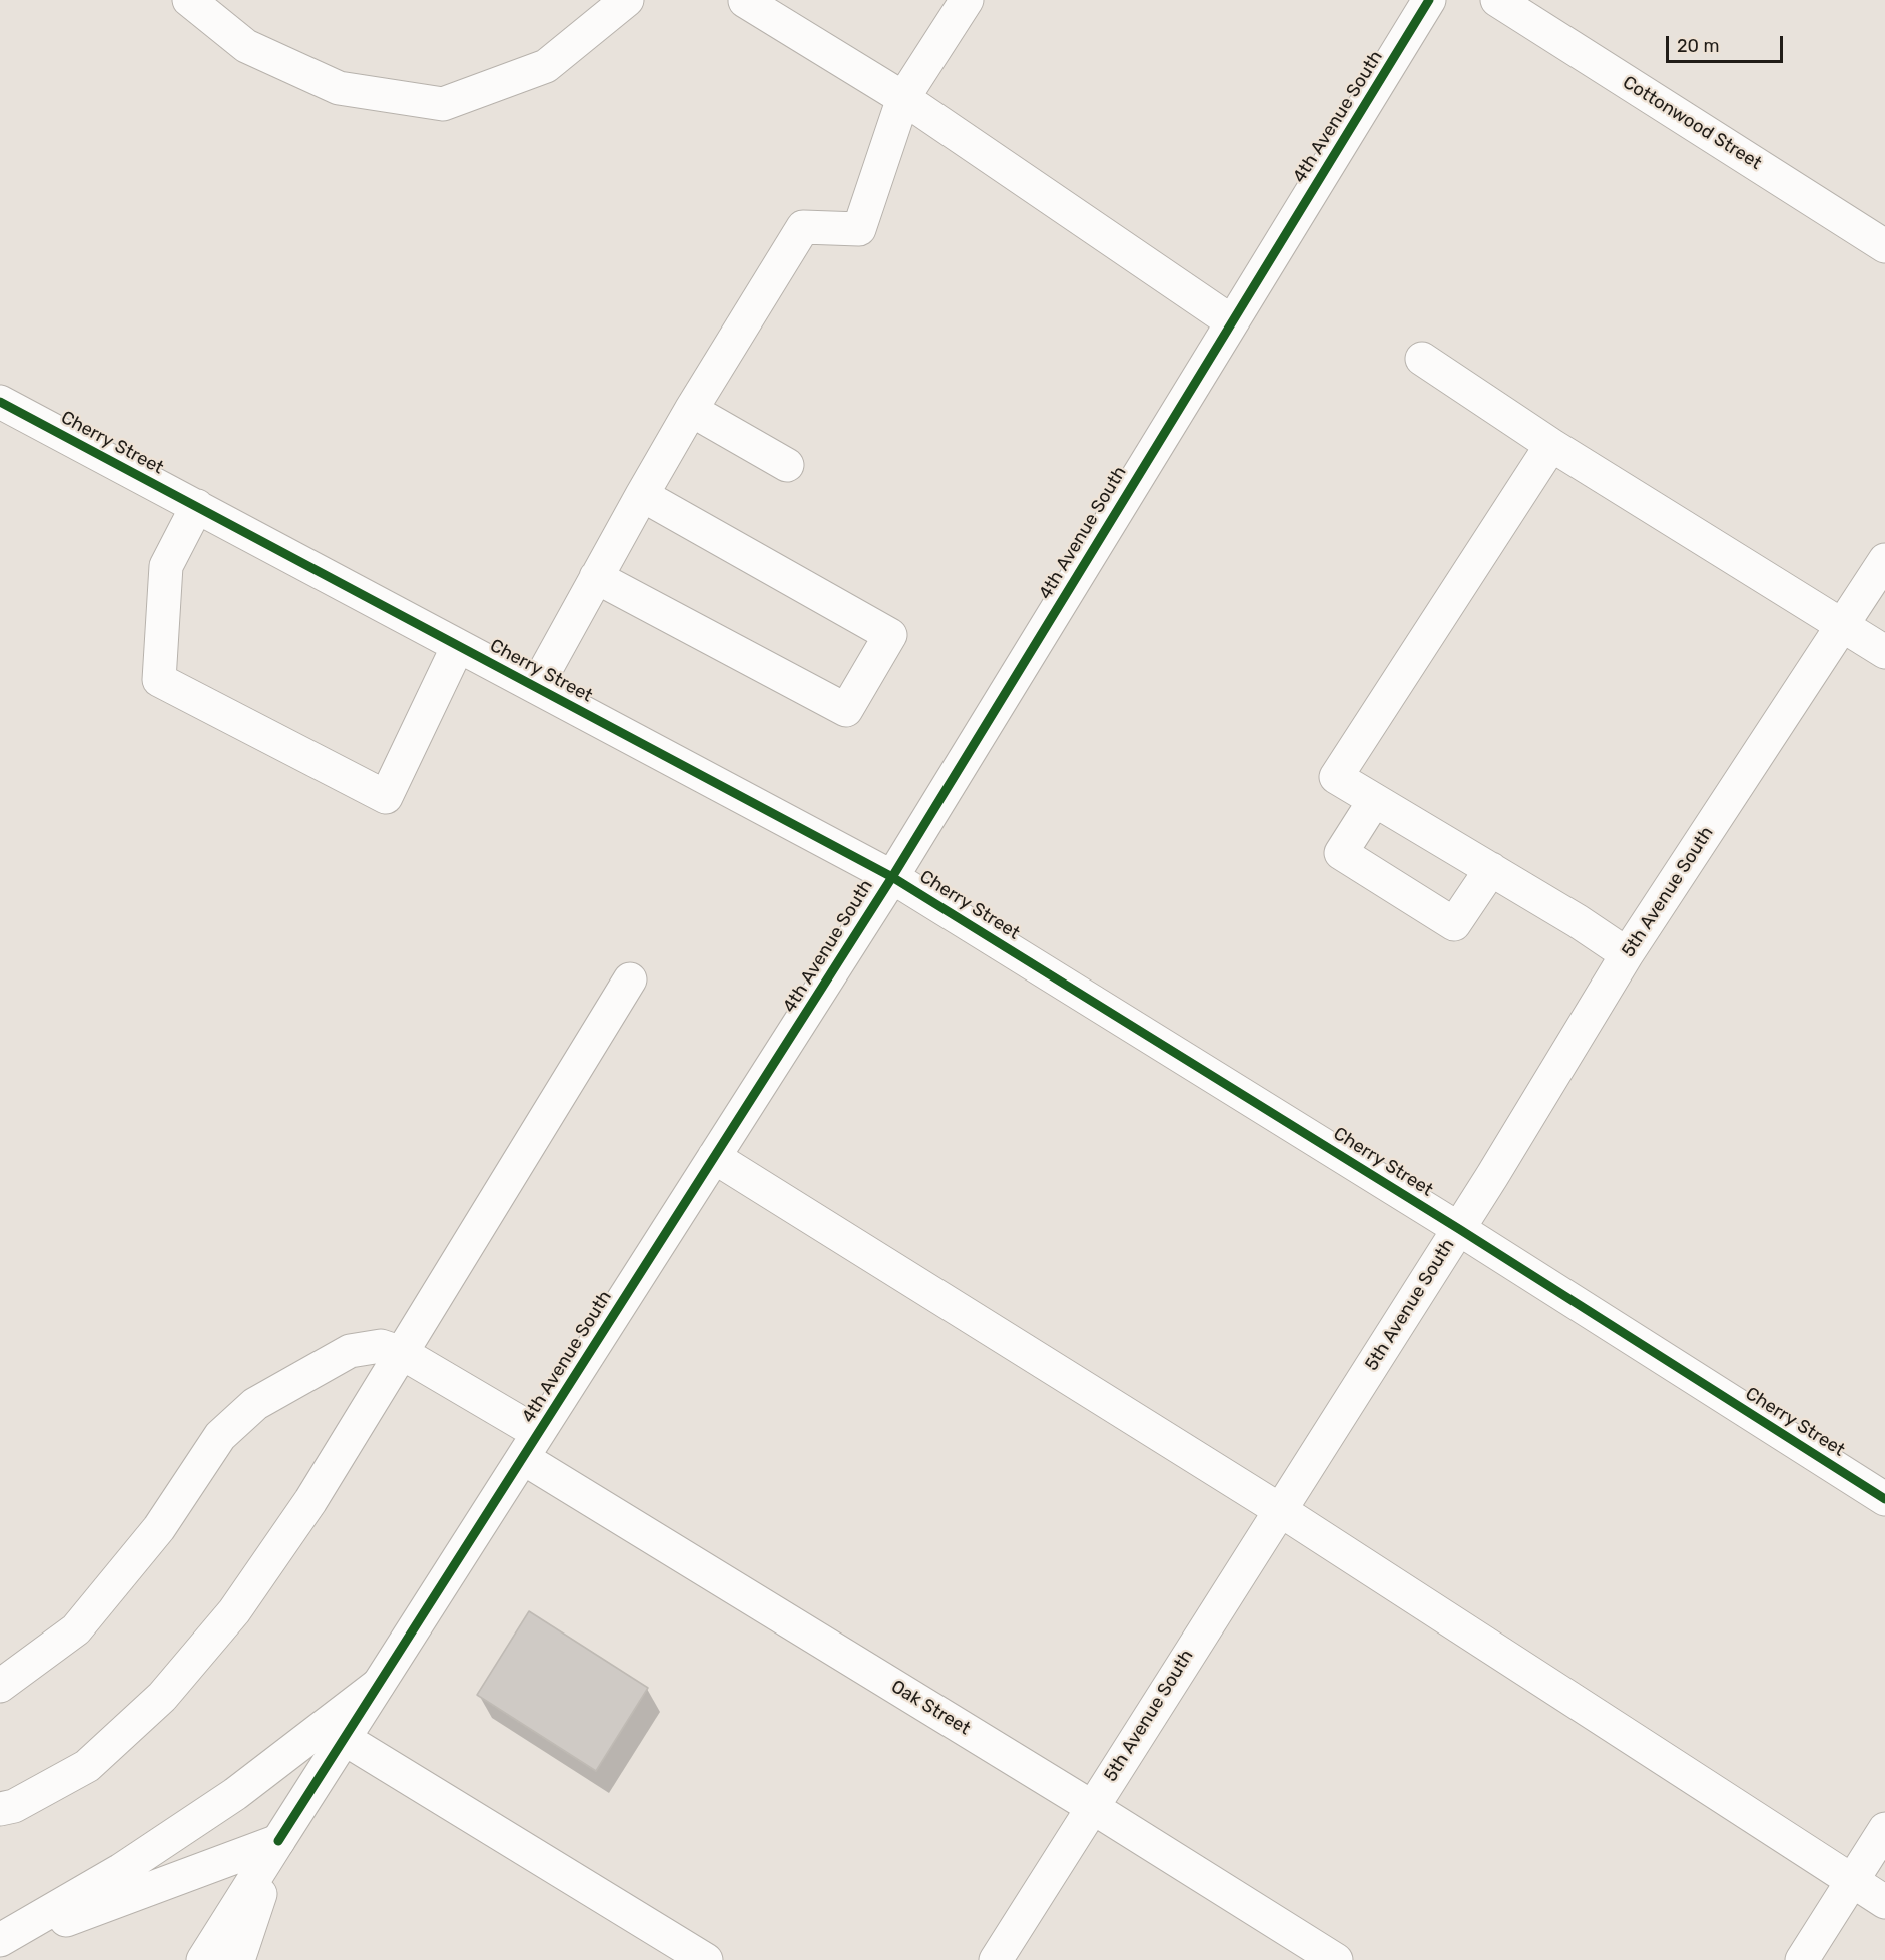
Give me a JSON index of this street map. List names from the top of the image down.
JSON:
{
  "streets": {
    "street": [
      "4th Avenue South",
      "Cottonwood Street",
      "Cherry Street",
      "5th Avenue South",
      "Oak Street"
    ]
  },
  "crossings": [
    ["4th Avenue South", "Cherry Street"],
    ["4th Avenue South", "Oak Street"],
    ["Cherry Street", "5th Avenue South"],
    ["5th Avenue South", "Oak Street"]
  ],
  "scale_bar": "20 m"
}
